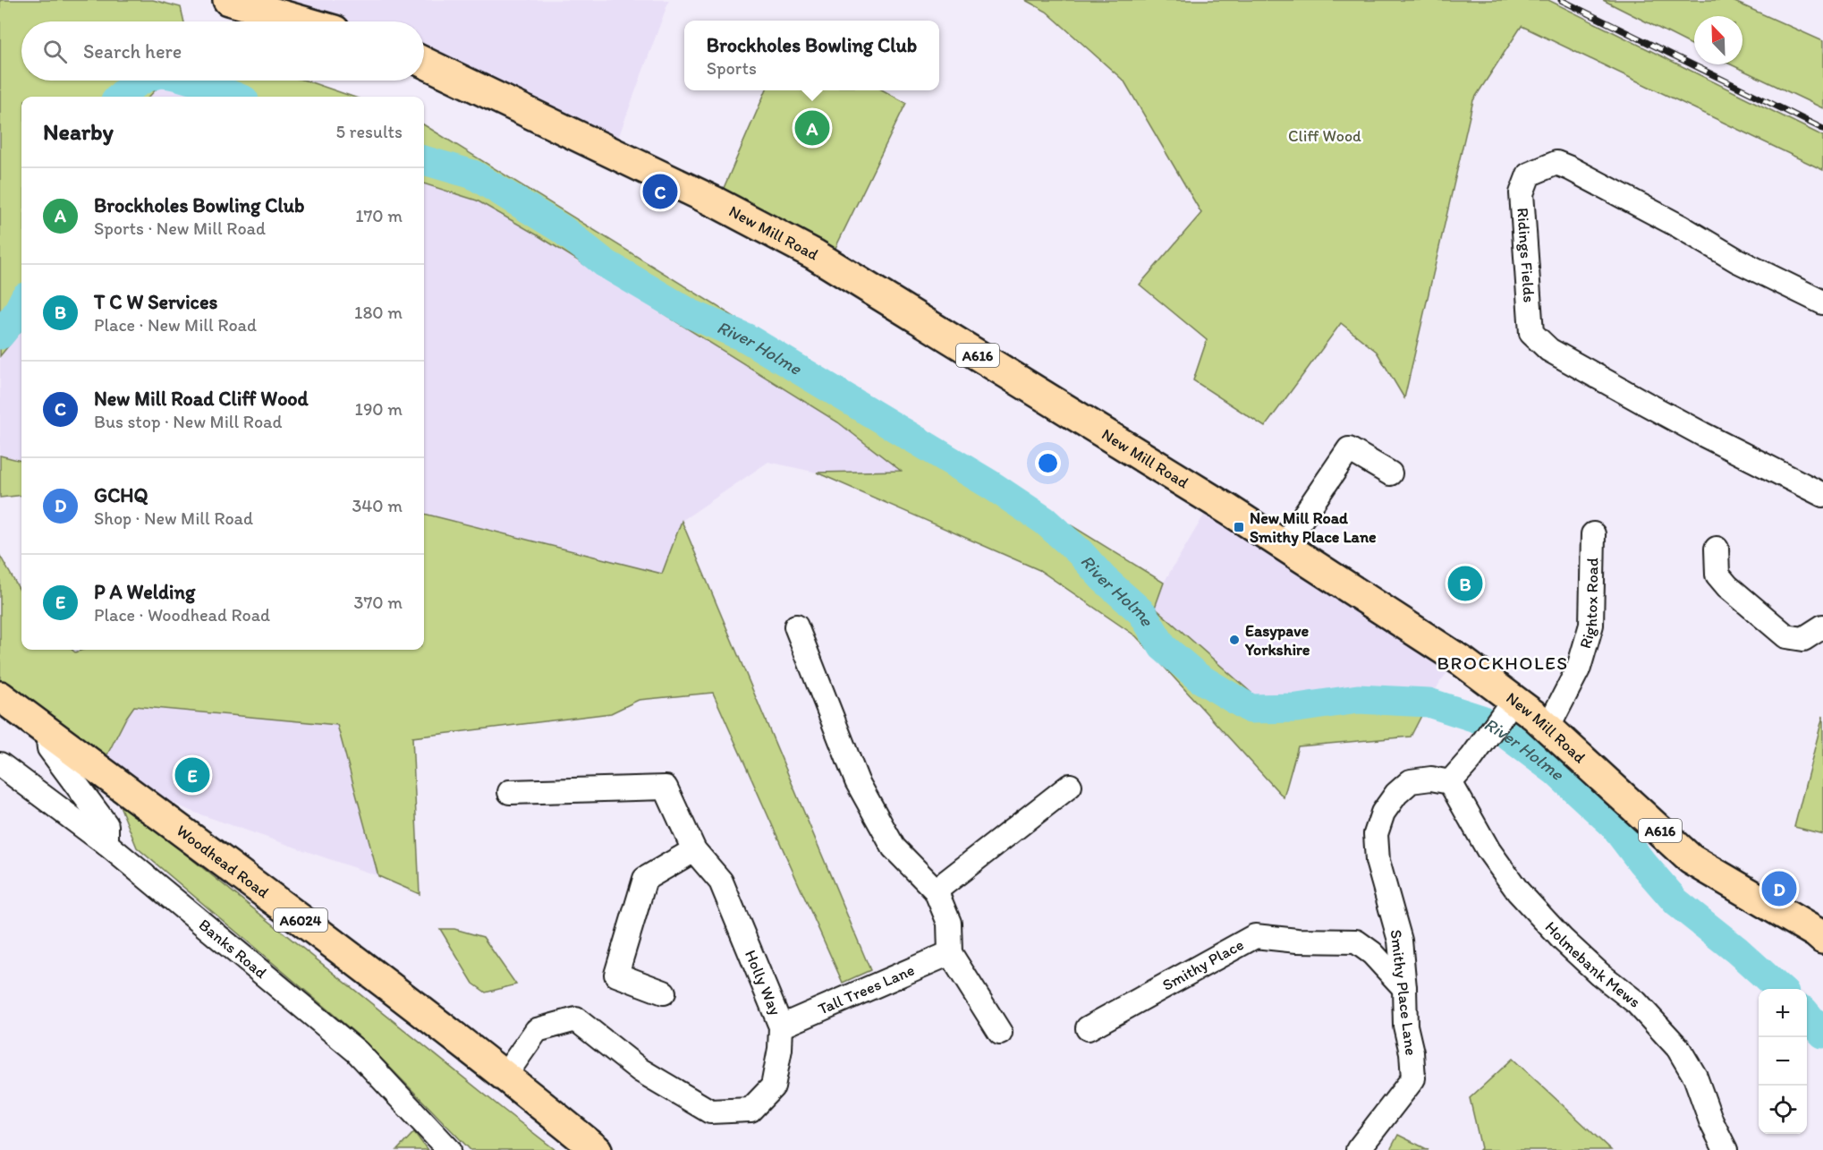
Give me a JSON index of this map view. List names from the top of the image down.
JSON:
{
  "streets": {
    "main road": [
      "New Mill Road",
      "A616",
      "Woodhead Road",
      "A6024"
    ],
    "street": [
      "Ridings Fields",
      "Rightox Road",
      "Banks Road",
      "Holmebank Mews",
      "Smithy Place",
      "Holly Way",
      "Tall Trees Lane",
      "Smithy Place Lane"
    ]
  },
  "crossings": [
    ["New Mill Road", "Rightox Road"],
    ["Woodhead Road", "Holly Way"],
    ["Holmebank Mews", "Smithy Place Lane"],
    ["Smithy Place", "Smithy Place Lane"],
    ["Holly Way", "Tall Trees Lane"]
  ],
  "districts": ["BROCKHOLES"],
  "water": ["River Holme"],
  "parks": ["Cliff Wood"],
  "places": {
    "transit": ["New Mill Road Smithy Place Lane"],
    "other": ["Easypave Yorkshire"]
  },
  "north": "top left",
  "page": {
    "popup": ["Brockholes Bowling Club", "Sports"],
    "search": "Search here",
    "heading": ["Nearby", "5 results"],
    "pins": [
      "A",
      "C",
      "B",
      "E",
      "D"
    ],
    "list": [
      {
        "mark": "A",
        "name": "Brockholes Bowling Club",
        "note": "Sports · New Mill Road",
        "value": "170 m"
      },
      {
        "mark": "B",
        "name": "T C W Services",
        "note": "Place · New Mill Road",
        "value": "180 m"
      },
      {
        "mark": "C",
        "name": "New Mill Road Cliff Wood",
        "note": "Bus stop · New Mill Road",
        "value": "190 m"
      },
      {
        "mark": "D",
        "name": "GCHQ",
        "note": "Shop · New Mill Road",
        "value": "340 m"
      },
      {
        "mark": "E",
        "name": "P A Welding",
        "note": "Place · Woodhead Road",
        "value": "370 m"
      }
    ],
    "map_buttons": ["+", "−"]
  }
}
